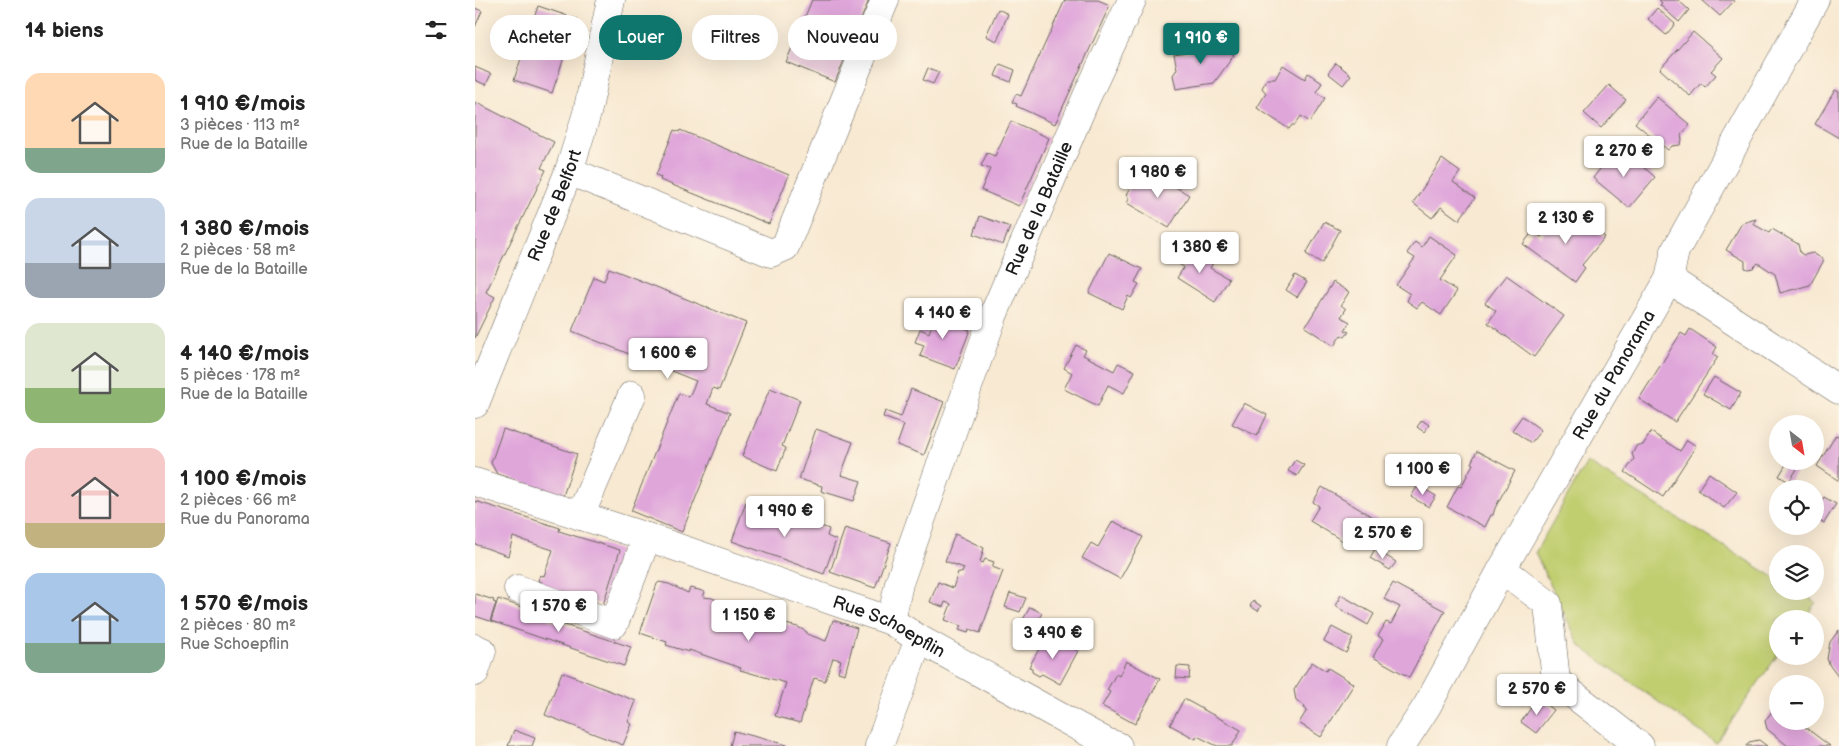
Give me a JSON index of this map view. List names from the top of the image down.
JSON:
{
  "streets": {
    "street": [
      "Rue de Belfort",
      "Rue de la Bataille",
      "Rue du Panorama",
      "Rue Schoepflin"
    ]
  },
  "crossings": [
    ["Rue de la Bataille", "Rue Schoepflin"]
  ],
  "north": "bottom right",
  "page": {
    "heading": "14 biens",
    "chip": [
      "Acheter",
      "Louer",
      "Filtres",
      "Nouveau"
    ],
    "price": [
      "1 910 €",
      "2 270 €",
      "1 980 €",
      "2 130 €",
      "1 380 €",
      "4 140 €",
      "1 600 €",
      "1 100 €",
      "1 990 €",
      "2 570 €",
      "1 570 €",
      "1 150 €",
      "3 490 €",
      "2 570 €"
    ],
    "list": [
      {
        "name": "1 910 €/mois",
        "note": "3 pièces · 113 m² · Rue de la Bataille"
      },
      {
        "name": "1 380 €/mois",
        "note": "2 pièces · 58 m² · Rue de la Bataille"
      },
      {
        "name": "4 140 €/mois",
        "note": "5 pièces · 178 m² · Rue de la Bataille"
      },
      {
        "name": "1 100 €/mois",
        "note": "2 pièces · 66 m² · Rue du Panorama"
      },
      {
        "name": "1 570 €/mois",
        "note": "2 pièces · 80 m² · Rue Schoepflin"
      }
    ],
    "map_buttons": ["+", "−"]
  }
}
